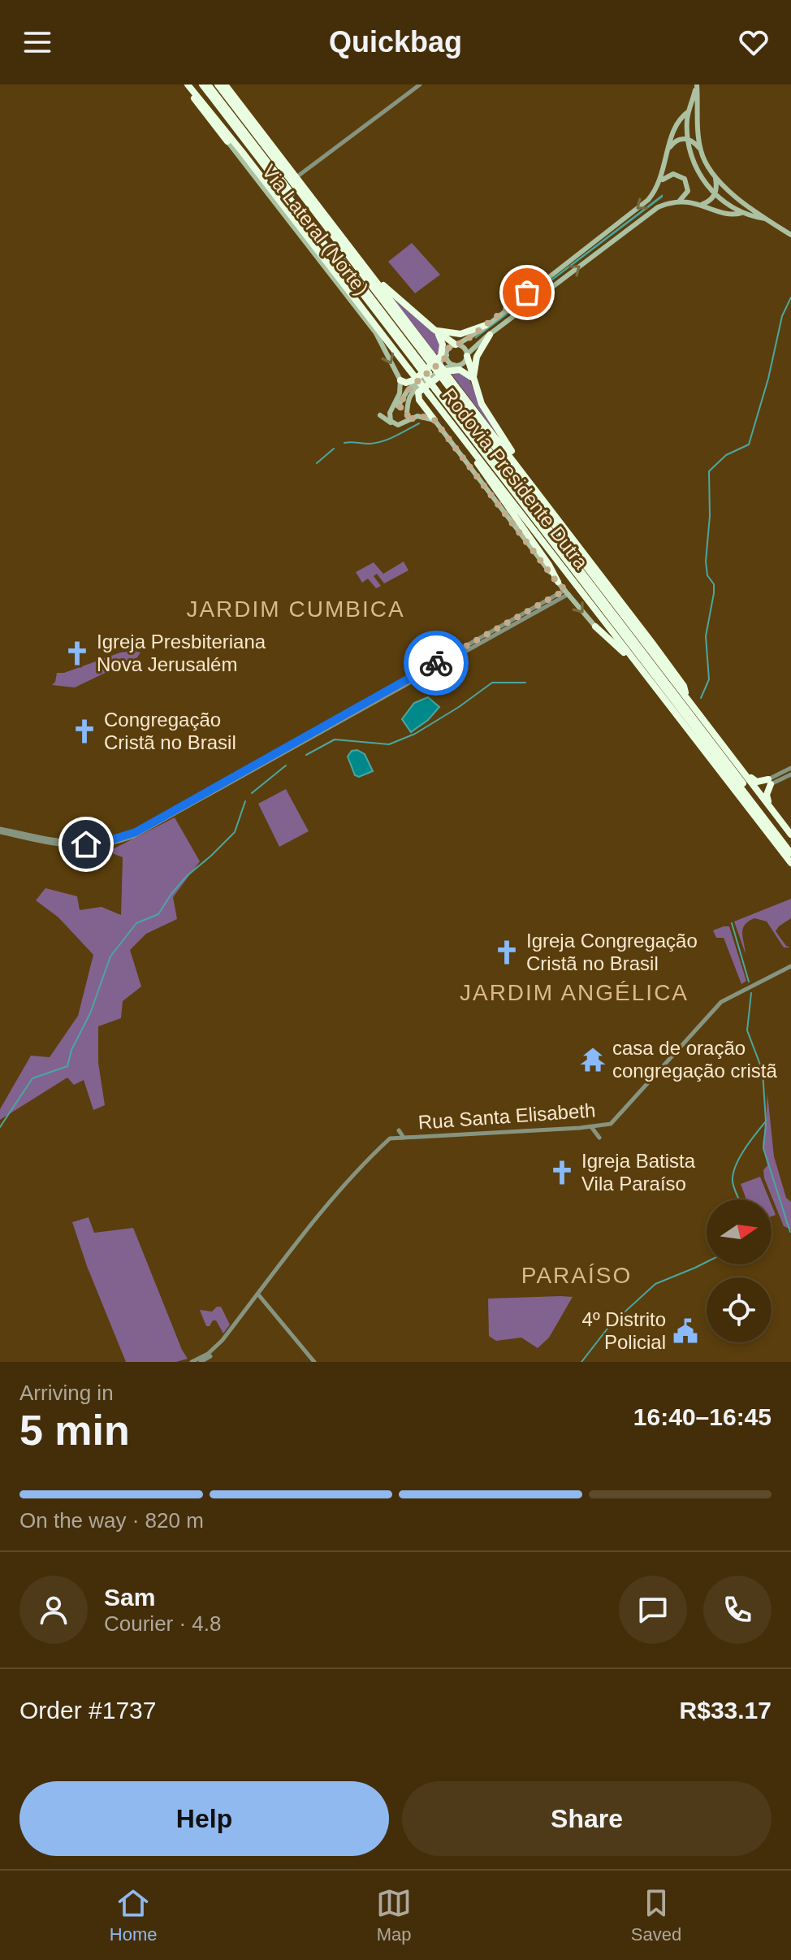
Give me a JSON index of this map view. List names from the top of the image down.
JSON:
{
  "streets": {
    "highway": ["Rodovia Presidente Dutra"],
    "main road": ["Via Lateral (Norte)"],
    "street": ["Rua Santa Elisabeth"]
  },
  "one_way": ["Via Lateral (Norte)"],
  "districts": ["JARDIM CUMBICA", "JARDIM ANGÉLICA", "PARAÍSO"],
  "places": {
    "church": [
      "Igreja Presbiteriana Nova Jerusalém",
      "Congregação Cristã no Brasil",
      "Igreja Congregação Cristã no Brasil",
      "Igreja Batista Vila Paraíso"
    ],
    "temple": ["casa de oração congregação cristã"],
    "public building": ["4º Distrito Policial"]
  },
  "north": "right",
  "page": {
    "header": "Quickbag",
    "heading": ["5 min", "Arriving in", "16:40–16:45"],
    "panel": [
      "Sam",
      "Courier · 4.8",
      "Order #1737",
      "R$33.17"
    ],
    "bar": "On the way · 820 m",
    "buttons": ["Help", "Share"],
    "tabs": ["Home", "Map", "Saved"]
  }
}
